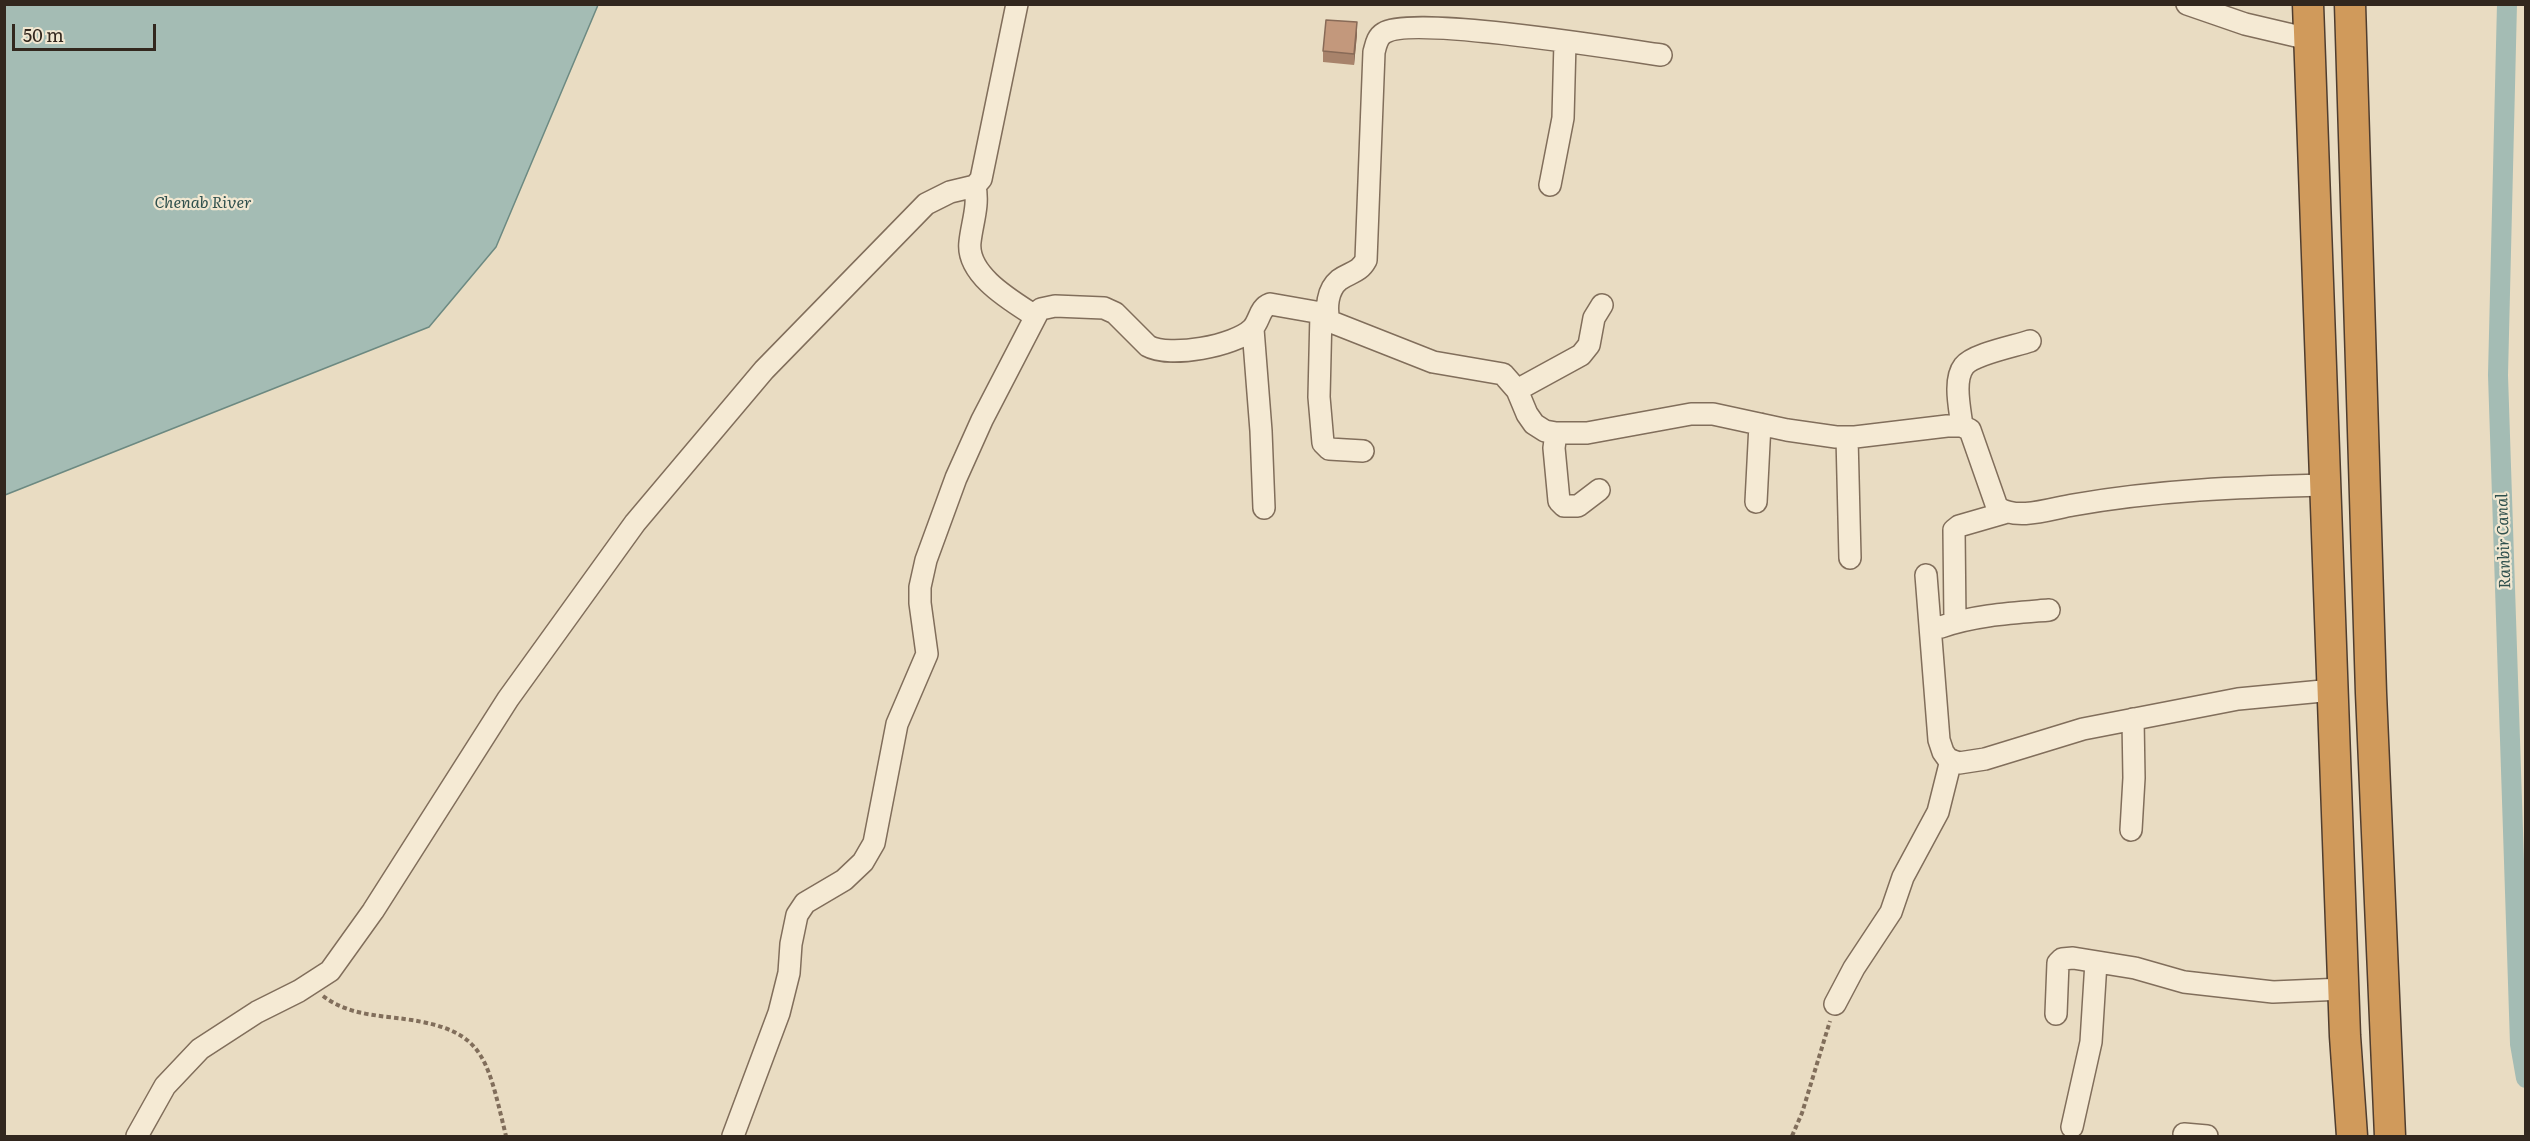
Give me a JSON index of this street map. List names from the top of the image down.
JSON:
{
  "water": ["Chenab River", "Ranbir Canal"],
  "scale_bar": "50 m"
}
